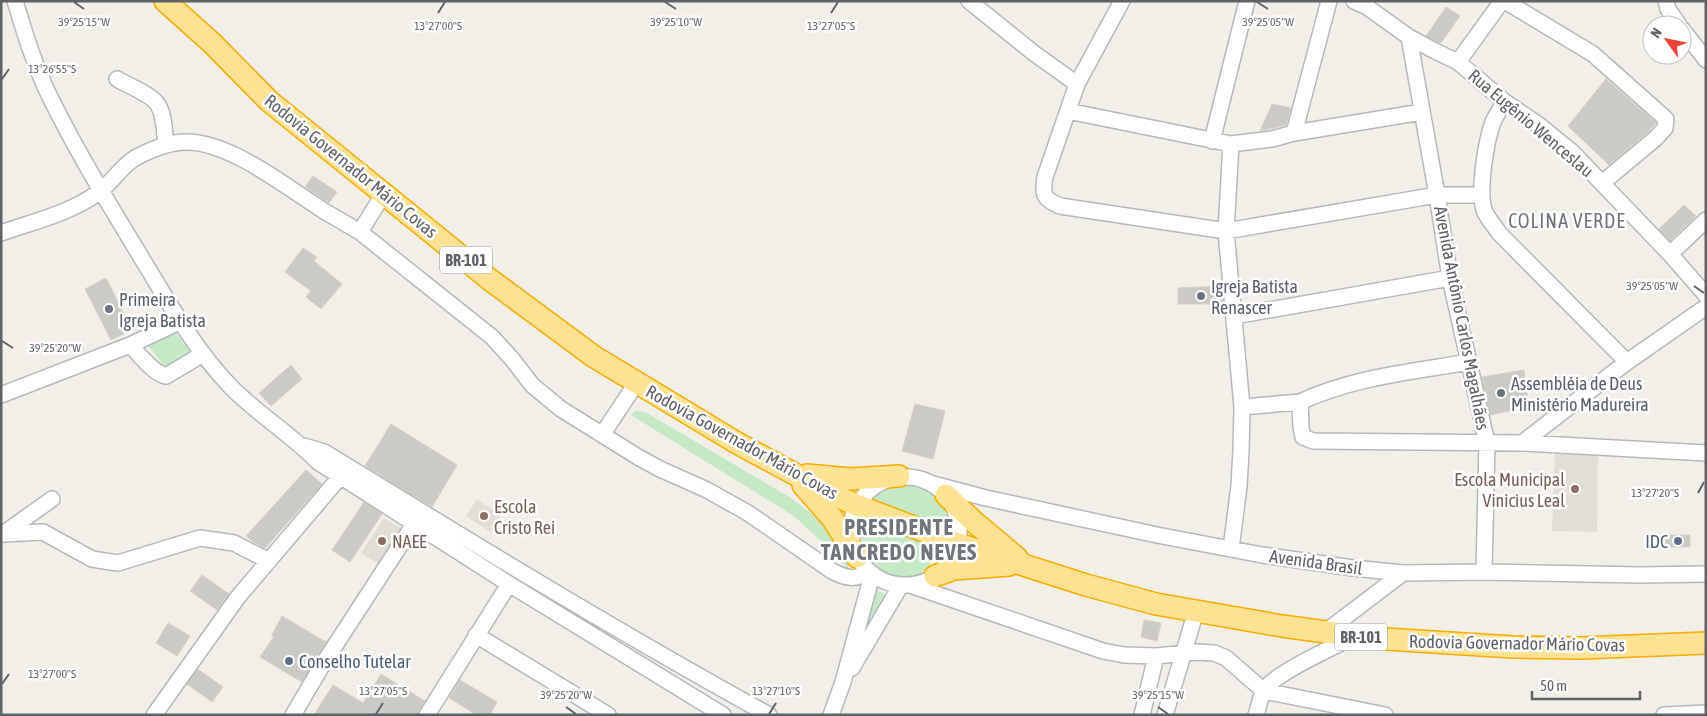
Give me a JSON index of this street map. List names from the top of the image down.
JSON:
{
  "streets": {
    "highway": ["Rodovia Governador Mário Covas", "BR-101"],
    "street": ["Rua Eugênio Wenceslau", "Avenida Antônio Carlos Magalhães", "Avenida Brasil"]
  },
  "crossings": [
    ["Rua Eugênio Wenceslau", "Avenida Antônio Carlos Magalhães"],
    ["Avenida Antônio Carlos Magalhães", "Avenida Brasil"]
  ],
  "districts": ["COLINA VERDE", "PRESIDENTE TANCREDO NEVES"],
  "places": [
    "Igreja Batista Renascer",
    "Primeira Igreja Batista",
    "Assembléia de Deus Ministério Madureira",
    "Escola Municipal Vinicius Leal",
    "Escola Cristo Rei",
    "NAEE",
    "IDC",
    "Conselho Tutelar"
  ],
  "scale_bar": "50 m",
  "north": "top left",
  "coordinates": [
    "39°25'15\"W",
    "39°25'10\"W",
    "39°25'05\"W",
    "13°27'00\"S",
    "13°27'05\"S",
    "13°26'55\"S",
    "39°25'20\"W",
    "13°27'20\"S",
    "13°27'10\"S"
  ]
}
